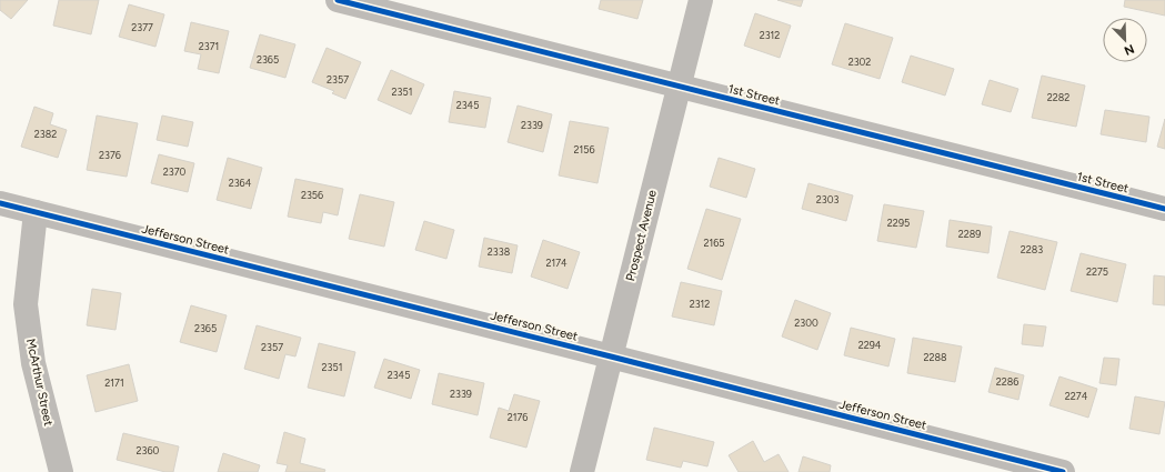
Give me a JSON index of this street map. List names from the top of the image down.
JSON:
{
  "streets": {
    "street": [
      "1st Street",
      "Prospect Avenue",
      "Jefferson Street",
      "McArthur Street"
    ]
  },
  "crossings": [
    ["1st Street", "Prospect Avenue"],
    ["Prospect Avenue", "Jefferson Street"],
    ["Jefferson Street", "McArthur Street"]
  ],
  "house_numbers": [
    "2377",
    "2312",
    "2371",
    "2365",
    "2302",
    "2357",
    "2351",
    "2282",
    "2345",
    "2339",
    "2382",
    "2156",
    "2376",
    "2370",
    "2364",
    "2356",
    "2303",
    "2295",
    "2289",
    "2165",
    "2283",
    "2338",
    "2174",
    "2275",
    "2312",
    "2300",
    "2365",
    "2294",
    "2357",
    "2288",
    "2351",
    "2345",
    "2286",
    "2171",
    "2339",
    "2274",
    "2176",
    "2360"
  ],
  "north": "bottom right"
}
